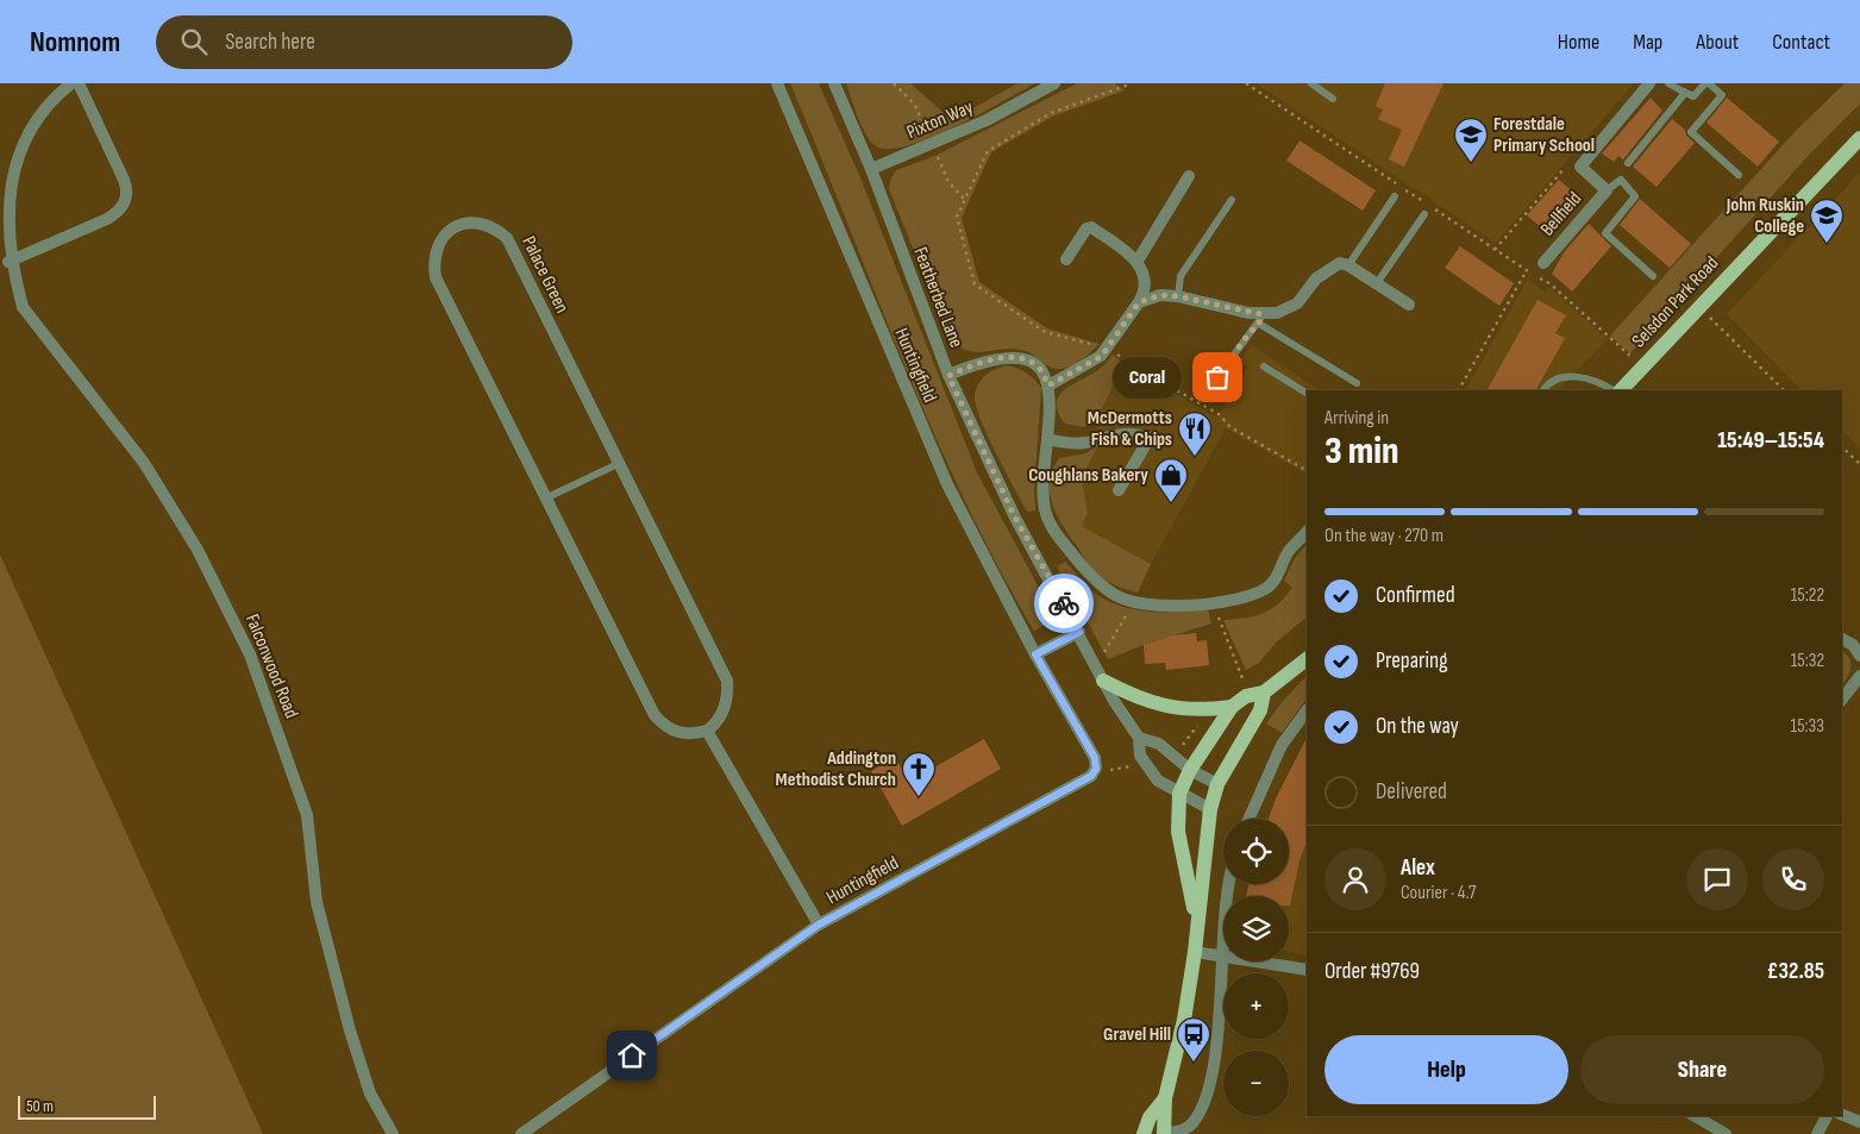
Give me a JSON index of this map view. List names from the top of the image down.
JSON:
{
  "streets": {
    "main road": ["Selsdon Park Road"],
    "street": [
      "Pixton Way",
      "Bellfield",
      "Palace Green",
      "Featherbed Lane",
      "Huntingfield",
      "Falconwood Road"
    ]
  },
  "crossings": [
    ["Pixton Way", "Featherbed Lane"]
  ],
  "places": {
    "school or university": ["Forestdale Primary School", "John Ruskin College"],
    "other": ["Coral"],
    "restaurant": ["McDermotts Fish & Chips"],
    "shop": ["Coughlans Bakery"],
    "church": ["Addington Methodist Church"],
    "bus stop": ["Gravel Hill"]
  },
  "scale_bar": "50 m",
  "page": {
    "header": "Nomnom",
    "search": "Search here",
    "nav": [
      "Home",
      "Map",
      "About",
      "Contact"
    ],
    "bubble": "Coral",
    "heading": ["3 min", "Arriving in", "15:49–15:54"],
    "panel": [
      "Alex",
      "Courier · 4.7",
      "Order #9769",
      "£32.85"
    ],
    "bar": "On the way · 270 m",
    "list": [
      ["Confirmed", "15:22"],
      ["Preparing", "15:32"],
      ["On the way", "15:33"],
      "Delivered"
    ],
    "map_buttons": ["+", "−"],
    "buttons": ["Help", "Share"],
    "scale": "50 m"
  }
}
